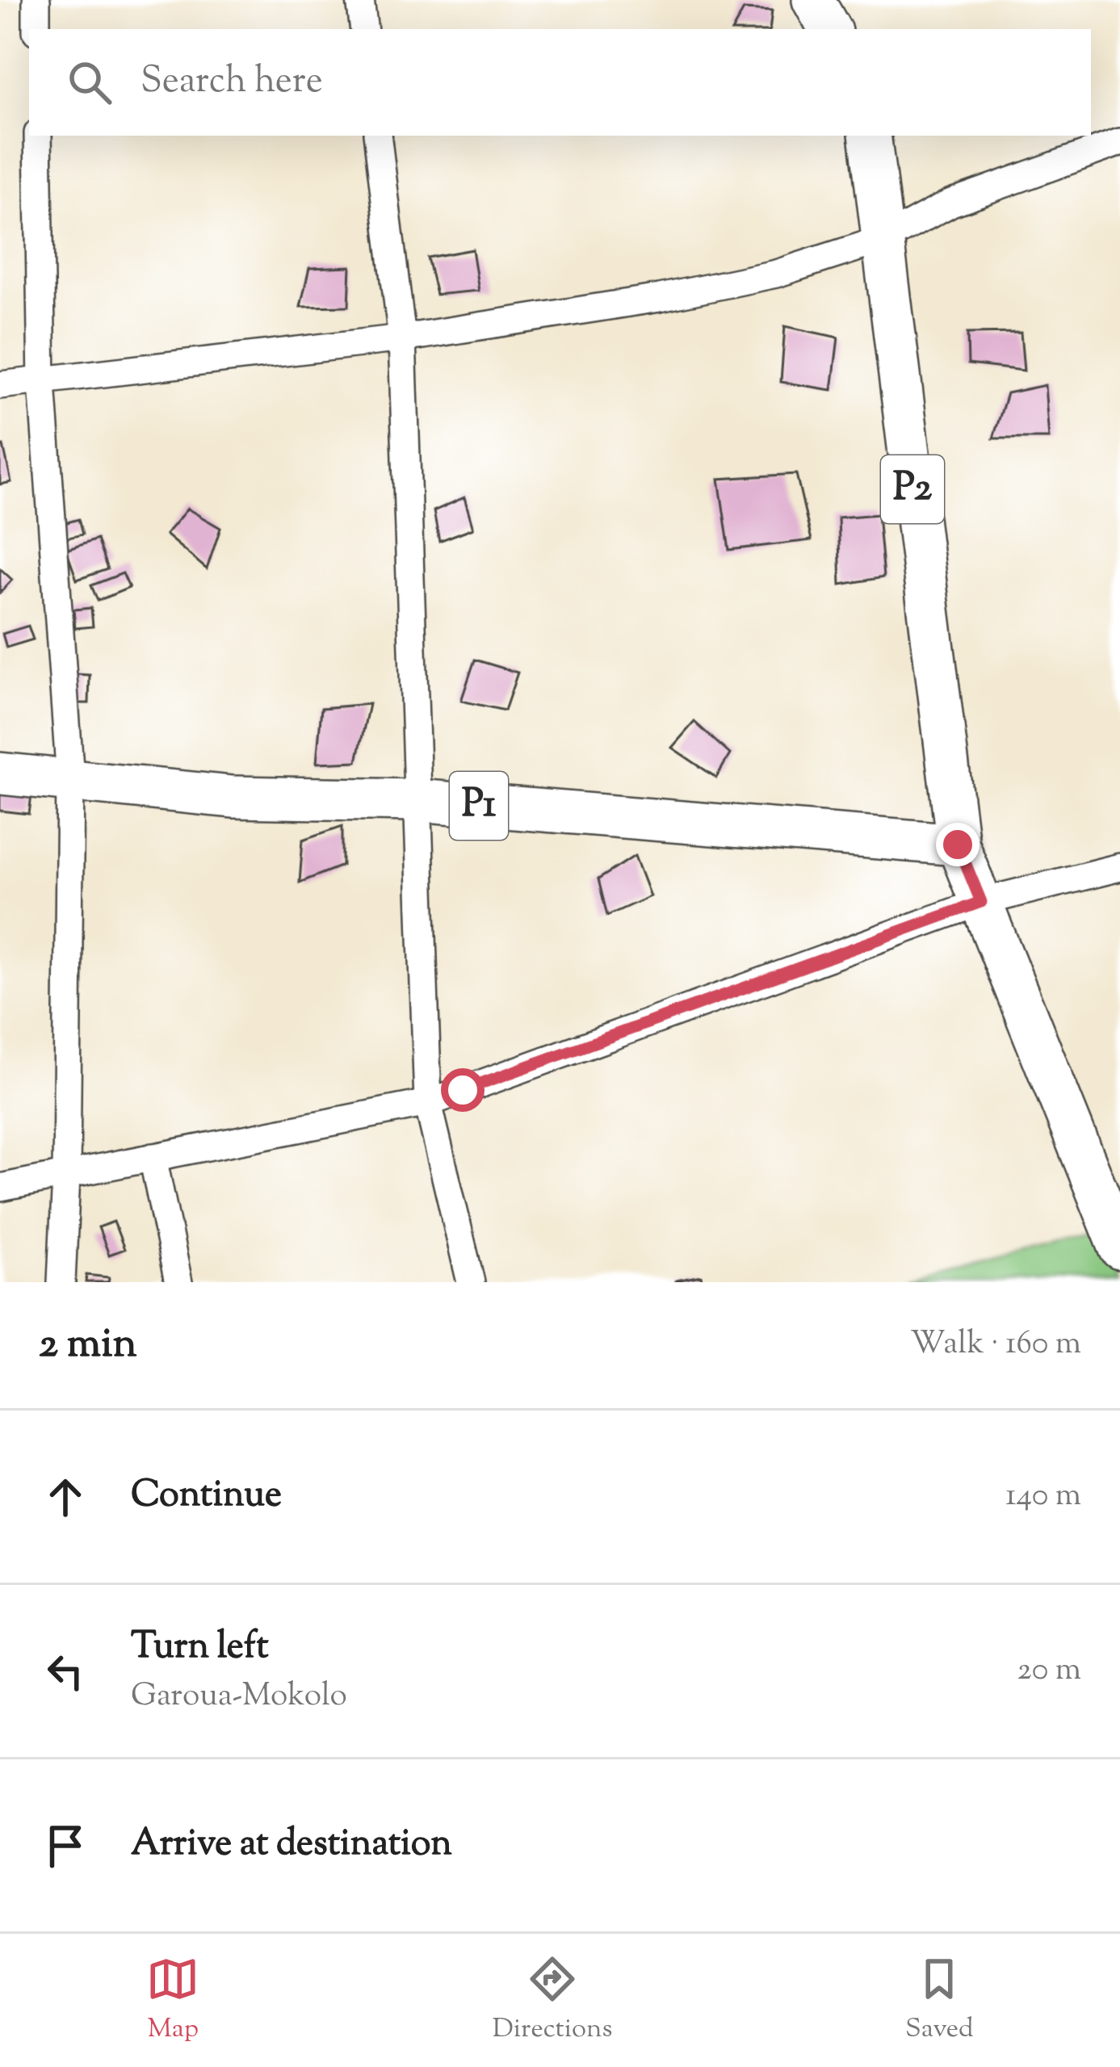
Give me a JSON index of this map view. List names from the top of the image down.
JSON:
{
  "streets": {
    "main road": ["P2", "P1"]
  },
  "crossings": [
    ["P2", "P1"]
  ],
  "page": {
    "search": "Search here",
    "heading": ["2 min", "Walk · 160 m"],
    "list": [
      ["Continue", "140 m"],
      ["Turn left", "Garoua-Mokolo", "20 m"],
      "Arrive at destination"
    ],
    "nav": ["Map", "Directions", "Saved"]
  }
}
